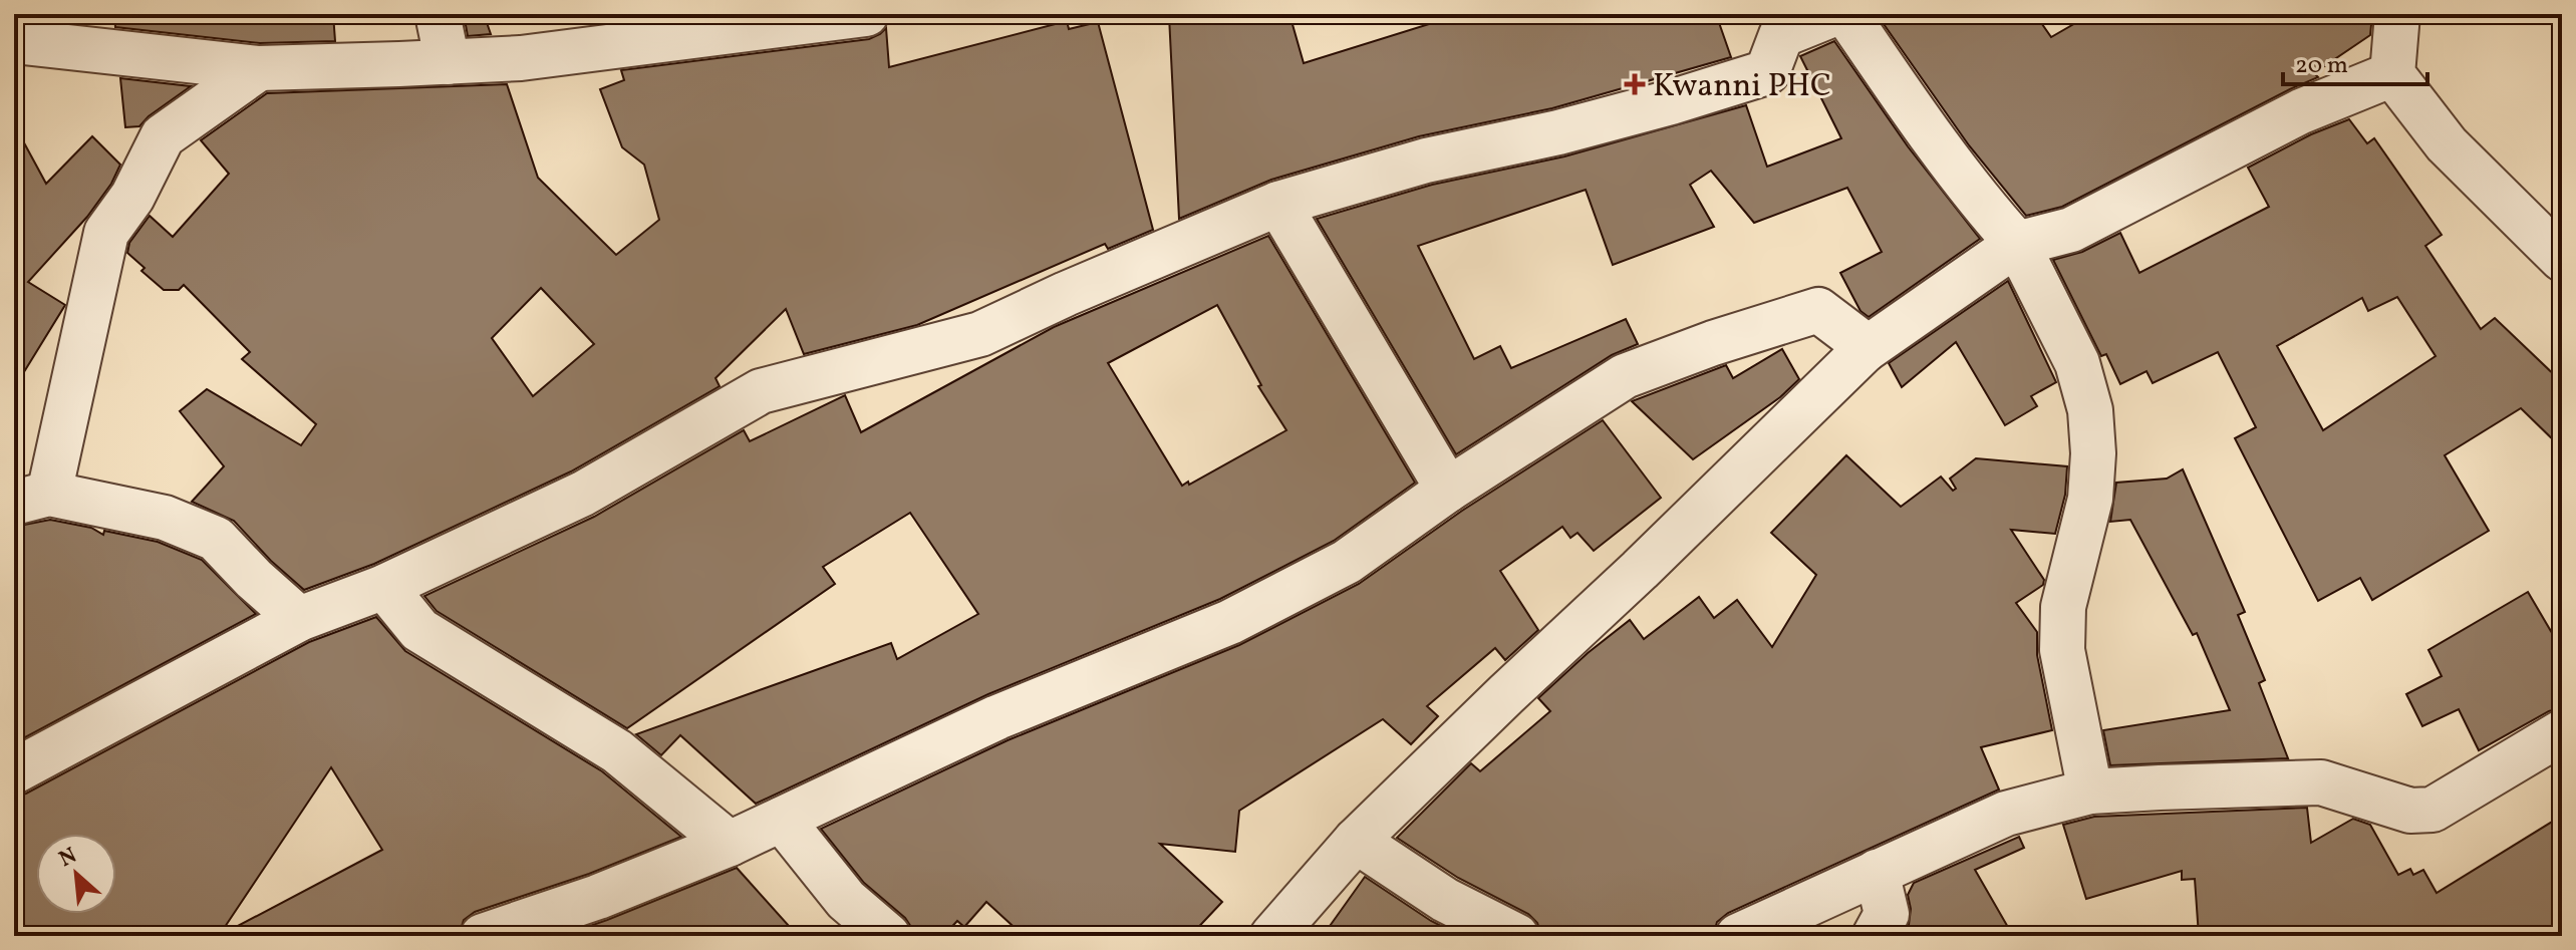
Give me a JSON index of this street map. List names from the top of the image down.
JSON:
{
  "places": {
    "health": ["Kwanni PHC"]
  },
  "scale_bar": "20 m",
  "north": "top left"
}
